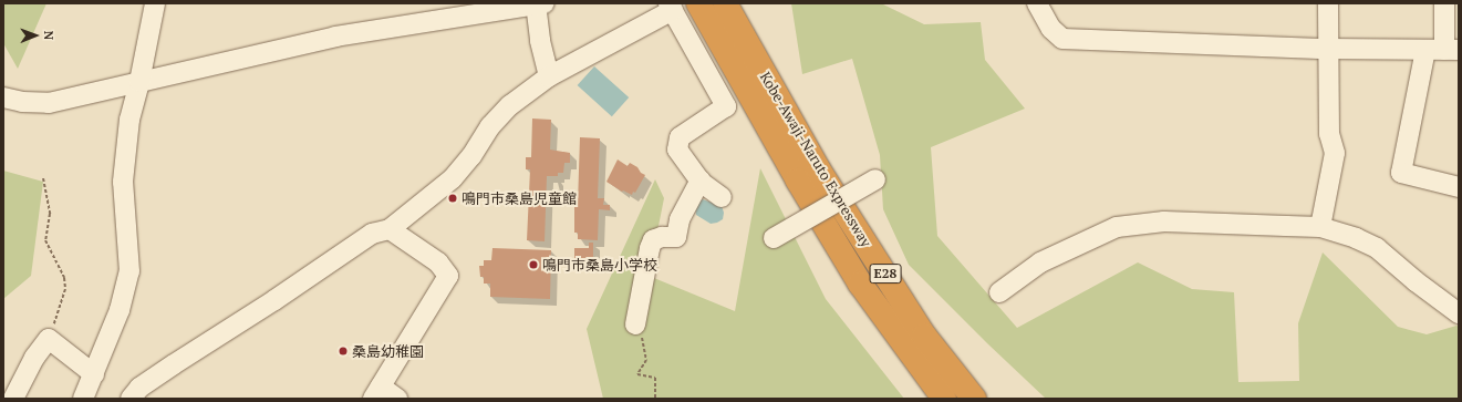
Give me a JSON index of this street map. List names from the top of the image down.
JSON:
{
  "streets": {
    "highway": ["Kobe-Awaji-Naruto Expressway", "E28"]
  },
  "places": ["鳴門市桑島児童館", "鳴門市桑島小学校", "桑島幼稚園"],
  "north": "right"
}
